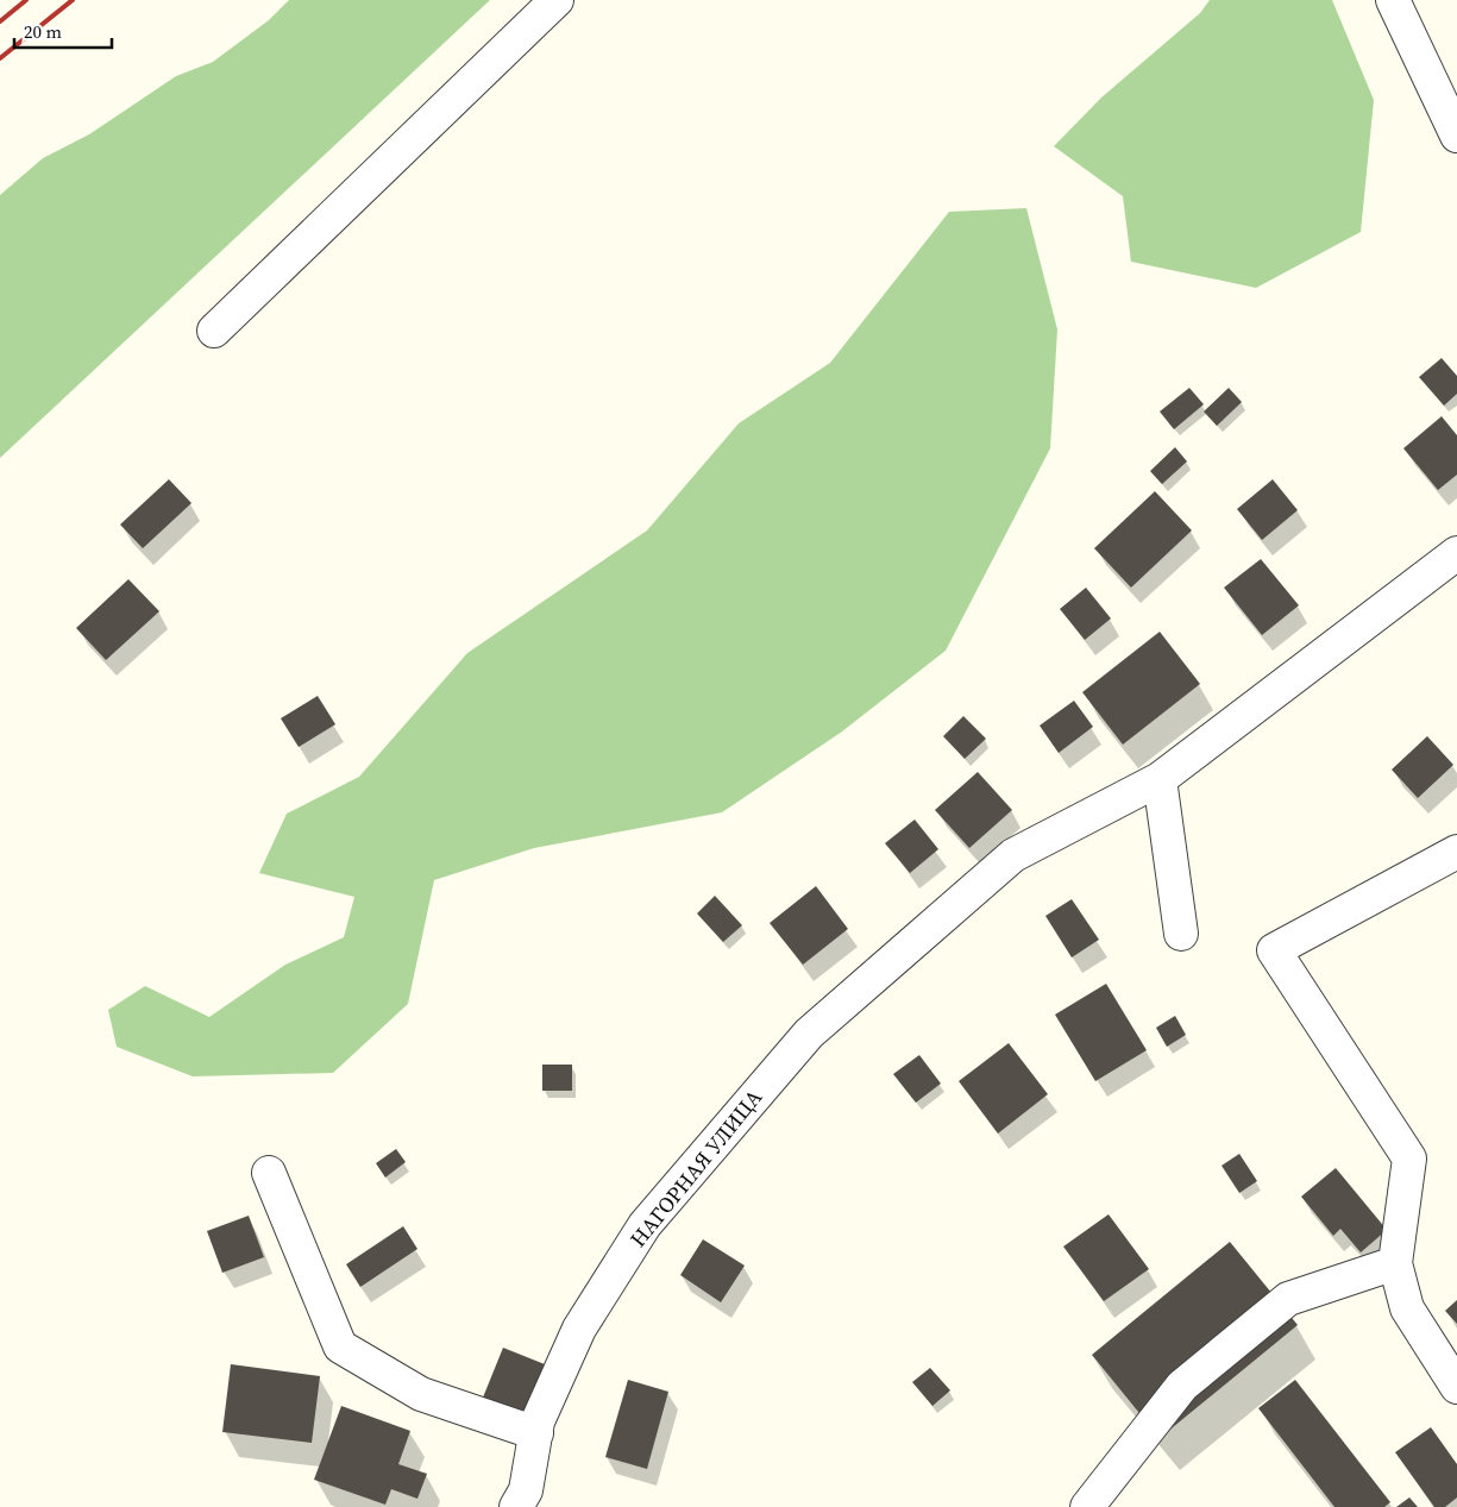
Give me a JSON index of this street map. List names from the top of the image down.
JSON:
{
  "streets": {
    "street": ["НАГОРНАЯ УЛИЦА"]
  },
  "scale_bar": "20 m"
}
